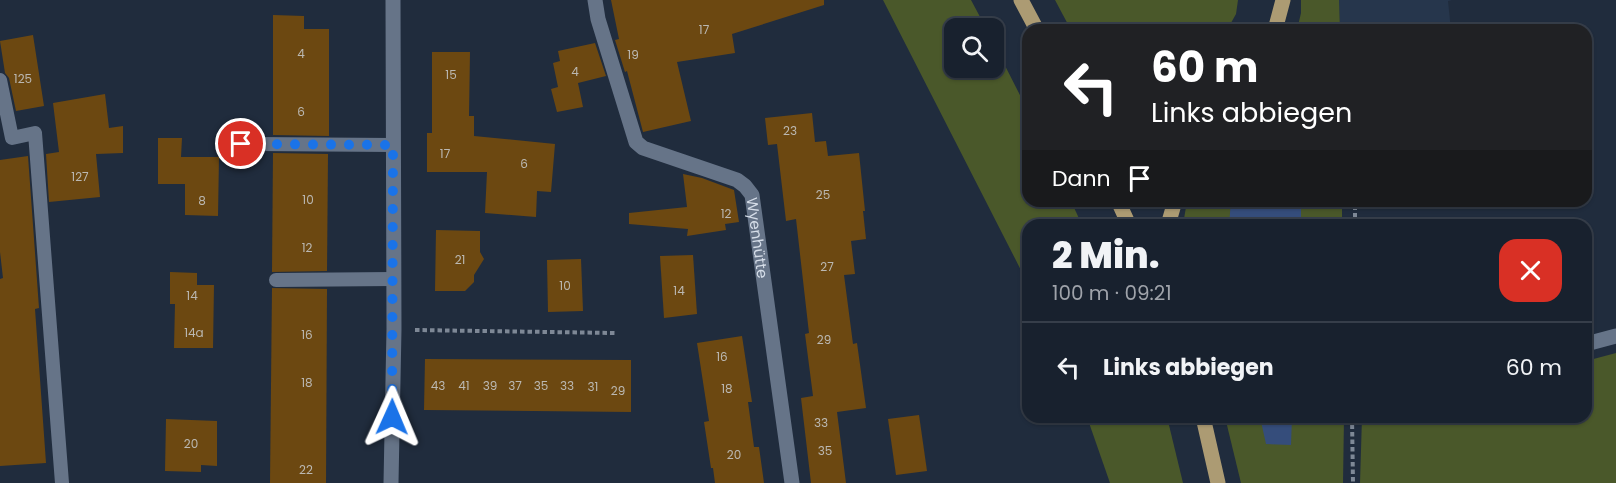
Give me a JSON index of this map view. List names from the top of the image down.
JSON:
{
  "streets": {
    "street": ["Wyenhütte"]
  },
  "house_numbers": [
    "17",
    "4",
    "19",
    "4",
    "15",
    "125",
    "6",
    "23",
    "17",
    "6",
    "127",
    "25",
    "10",
    "8",
    "12",
    "12",
    "21",
    "27",
    "10",
    "14",
    "14",
    "14a",
    "16",
    "29",
    "16",
    "18",
    "43",
    "41",
    "39",
    "37",
    "35",
    "33",
    "31",
    "18",
    "29",
    "33",
    "20",
    "35",
    "20",
    "22"
  ],
  "page": {
    "turn": ["60 m", "Links abbiegen"],
    "then": "Dann",
    "heading": ["2 Min.", "100 m · 09:21"],
    "list": [
      {
        "name": "Links abbiegen",
        "value": "60 m"
      }
    ]
  }
}
